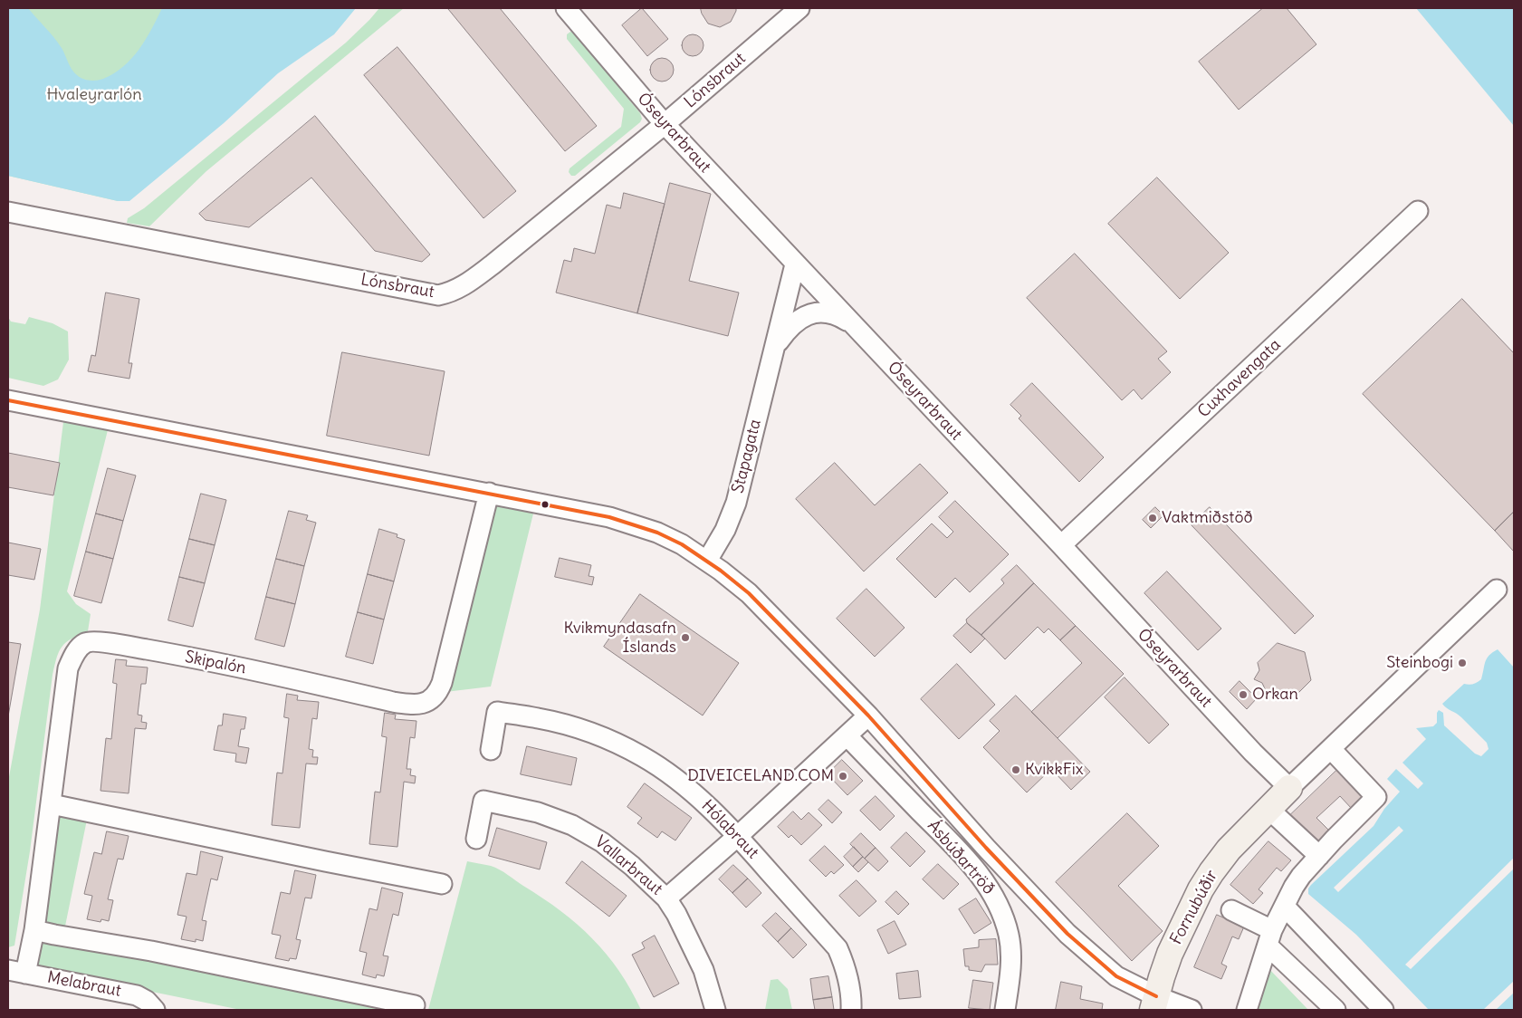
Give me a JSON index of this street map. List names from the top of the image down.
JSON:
{
  "streets": {
    "main road": ["Fornubúðir"],
    "street": [
      "Lónsbraut",
      "Óseyrarbraut",
      "Cuxhavengata",
      "Stapagata",
      "Skipalón",
      "Hólabraut",
      "Ásbúðartröð",
      "Vallarbraut",
      "Melabraut"
    ]
  },
  "crossings": [
    ["Lónsbraut", "Óseyrarbraut"],
    ["Óseyrarbraut", "Cuxhavengata"],
    ["Óseyrarbraut", "Stapagata"],
    ["Óseyrarbraut", "Fornubúðir"],
    ["Skipalón", "Melabraut"]
  ],
  "parks": ["Hvaleyrarlón"],
  "places": [
    "Vaktmiðstöð",
    "Kvikmyndasafn Íslands",
    "Steinbogi",
    "Orkan",
    "KvikkFix",
    "DIVEICELAND.COM"
  ]
}
